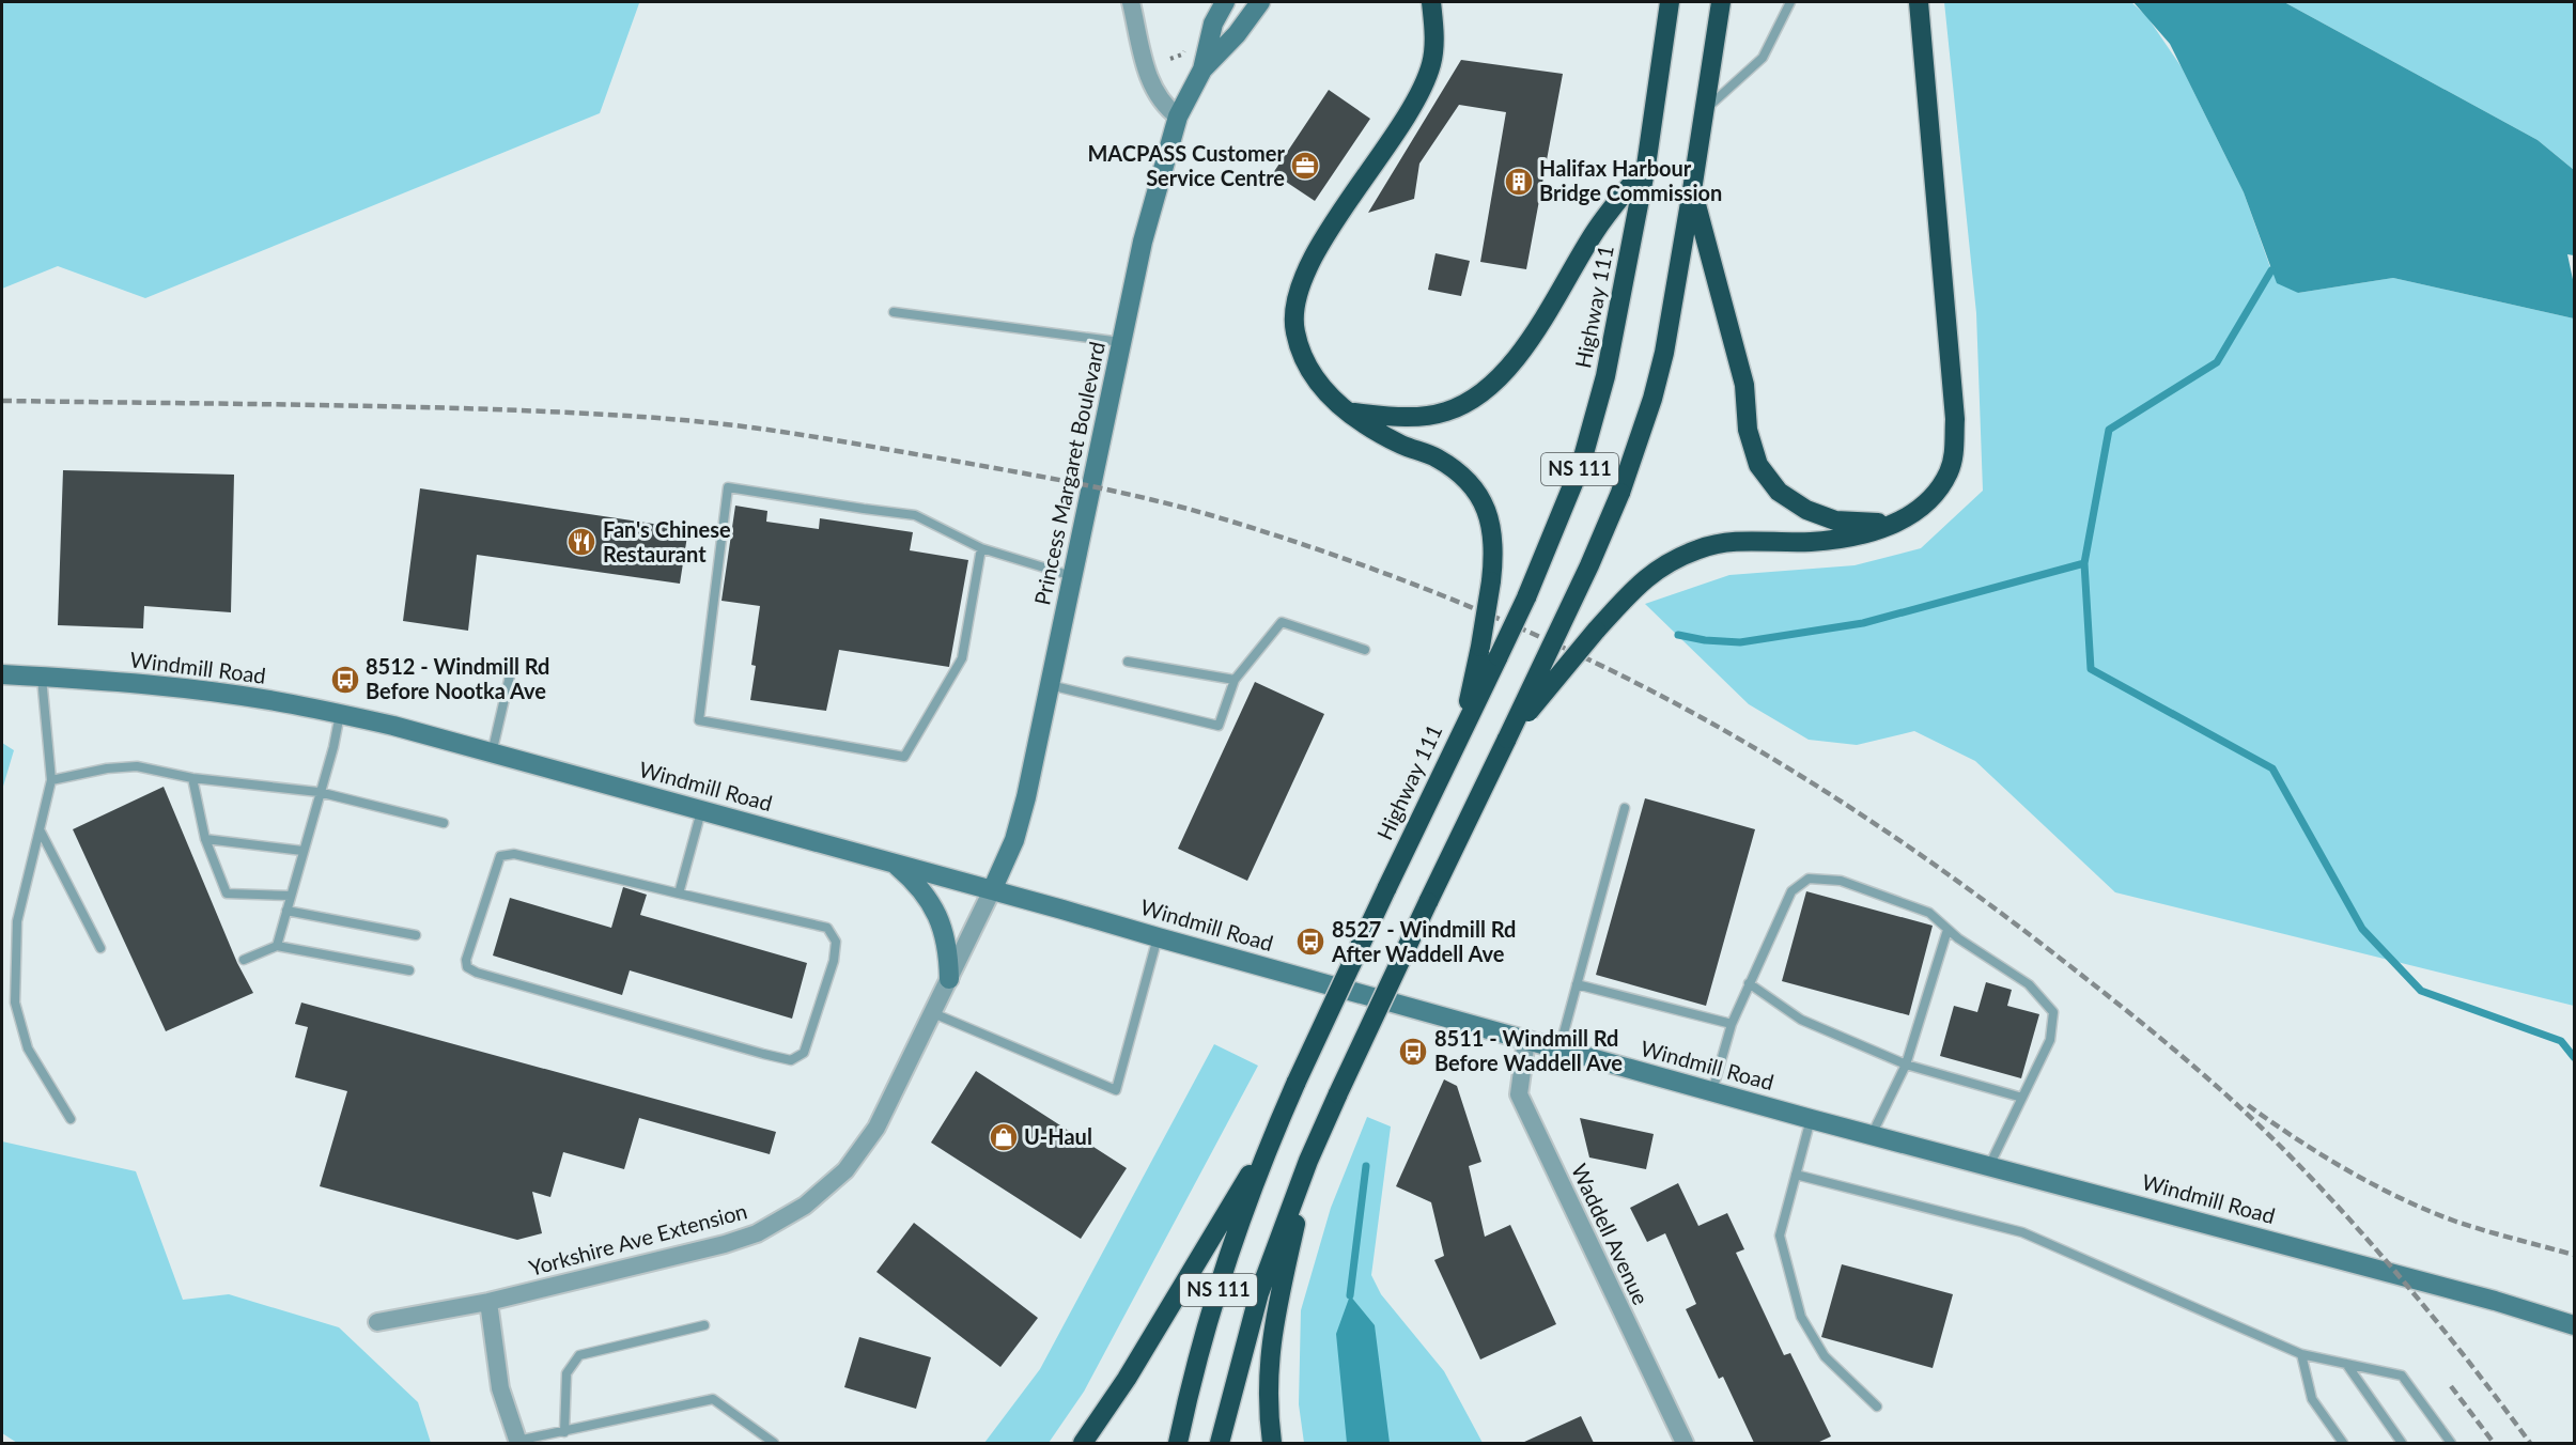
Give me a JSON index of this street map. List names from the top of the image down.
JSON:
{
  "streets": {
    "highway": ["Highway 111", "NS 111"],
    "main road": ["Princess Margaret Boulevard", "Windmill Road"],
    "street": ["Waddell Avenue", "Yorkshire Ave Extension"]
  },
  "crossings": [
    ["Princess Margaret Boulevard", "Windmill Road"],
    ["Princess Margaret Boulevard", "Yorkshire Ave Extension"],
    ["Windmill Road", "Waddell Avenue"],
    ["Windmill Road", "Yorkshire Ave Extension"]
  ],
  "places": {
    "office": ["MACPASS Customer Service Centre"],
    "building": ["Halifax Harbour Bridge Commission"],
    "restaurant": ["Fan's Chinese Restaurant"],
    "bus stop": ["8512 - Windmill Rd Before Nootka Ave", "8527 - Windmill Rd After Waddell Ave", "8511 - Windmill Rd Before Waddell Ave"],
    "shop": ["U-Haul"]
  }
}
